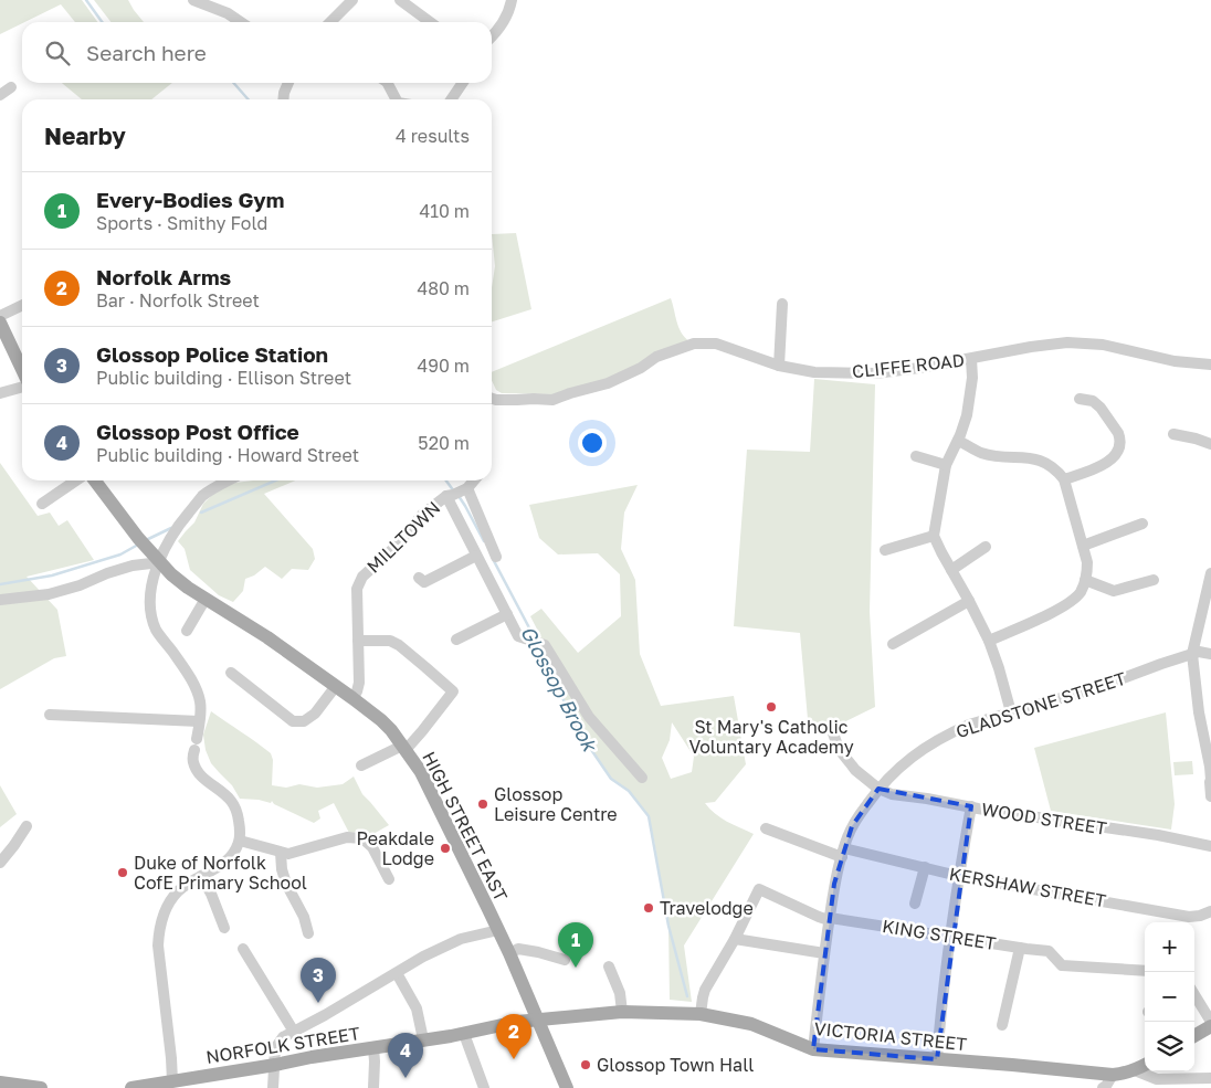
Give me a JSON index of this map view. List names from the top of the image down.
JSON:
{
  "streets": {
    "main road": ["HIGH STREET EAST", "VICTORIA STREET", "NORFOLK STREET"],
    "street": [
      "CLIFFE ROAD",
      "MILLTOWN",
      "GLADSTONE STREET",
      "WOOD STREET",
      "KERSHAW STREET",
      "KING STREET"
    ]
  },
  "crossings": [
    ["MILLTOWN", "HIGH STREET EAST"],
    ["GLADSTONE STREET", "WOOD STREET"],
    ["GLADSTONE STREET", "KERSHAW STREET"],
    ["GLADSTONE STREET", "KING STREET"],
    ["GLADSTONE STREET", "VICTORIA STREET"],
    ["HIGH STREET EAST", "VICTORIA STREET"],
    ["HIGH STREET EAST", "NORFOLK STREET"],
    ["VICTORIA STREET", "NORFOLK STREET"]
  ],
  "water": ["Glossop Brook"],
  "places": [
    "St Mary's Catholic Voluntary Academy",
    "Glossop Leisure Centre",
    "Peakdale Lodge",
    "Duke of Norfolk CofE Primary School",
    "Travelodge",
    "Glossop Town Hall"
  ],
  "page": {
    "search": "Search here",
    "heading": ["Nearby", "4 results"],
    "list": [
      {
        "mark": "1",
        "name": "Every-Bodies Gym",
        "note": "Sports · Smithy Fold",
        "value": "410 m"
      },
      {
        "mark": "2",
        "name": "Norfolk Arms",
        "note": "Bar · Norfolk Street",
        "value": "480 m"
      },
      {
        "mark": "3",
        "name": "Glossop Police Station",
        "note": "Public building · Ellison Street",
        "value": "490 m"
      },
      {
        "mark": "4",
        "name": "Glossop Post Office",
        "note": "Public building · Howard Street",
        "value": "520 m"
      }
    ],
    "map_buttons": ["+", "−"],
    "pins": [
      "1",
      "3",
      "2",
      "4"
    ]
  }
}
